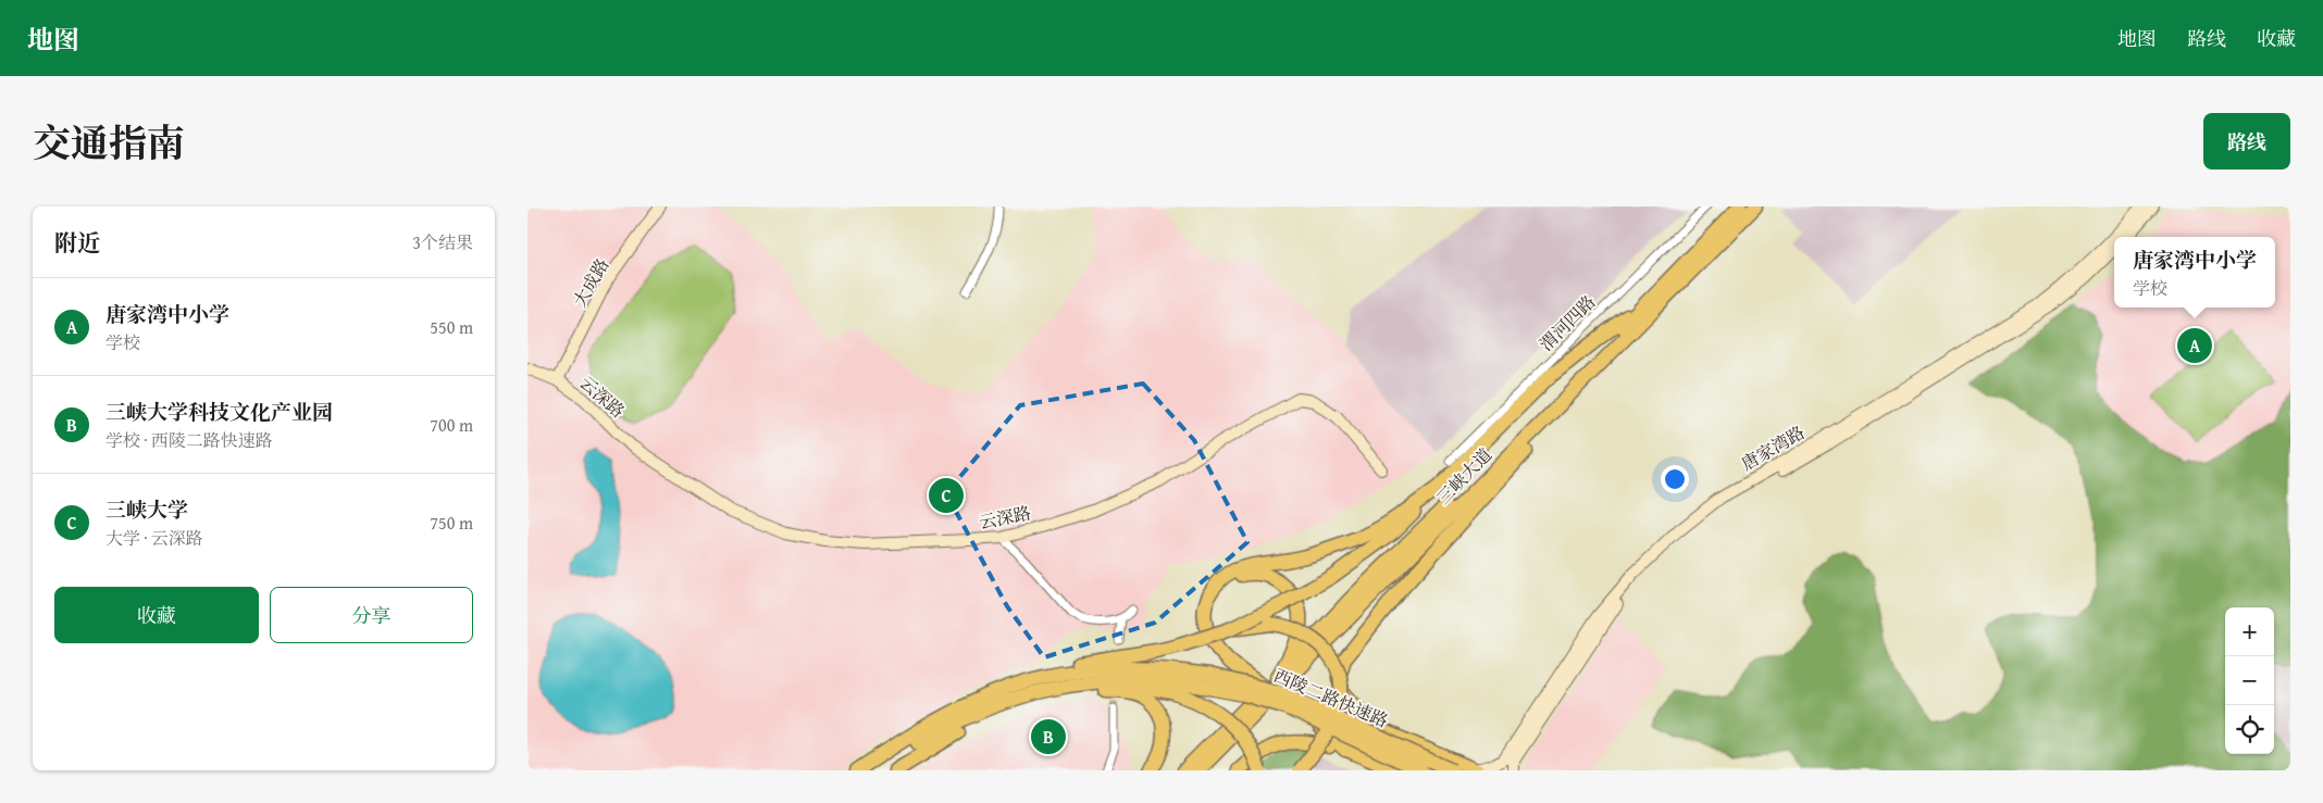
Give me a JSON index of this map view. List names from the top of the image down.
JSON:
{
  "streets": {
    "highway": ["三峡大道", "西陵二路快速路"],
    "main road": ["大成路", "云深路", "唐家湾路"],
    "street": ["渭河四路"]
  },
  "crossings": [
    ["大成路", "云深路"]
  ],
  "page": {
    "header": "地图",
    "nav": ["地图", "路线", "收藏"],
    "title": "交通指南",
    "buttons": [
      "路线",
      ["收藏", "分享"]
    ],
    "heading": ["附近", "3个结果"],
    "popup": ["唐家湾中小学", "学校"],
    "list": [
      {
        "mark": "A",
        "name": "唐家湾中小学",
        "note": "学校",
        "value": "550 m"
      },
      {
        "mark": "B",
        "name": "三峡大学科技文化产业园",
        "note": "学校 · 西陵二路快速路",
        "value": "700 m"
      },
      {
        "mark": "C",
        "name": "三峡大学",
        "note": "大学 · 云深路",
        "value": "750 m"
      }
    ],
    "pins": ["A", "C", "B"],
    "map_buttons": ["+", "−"]
  }
}
